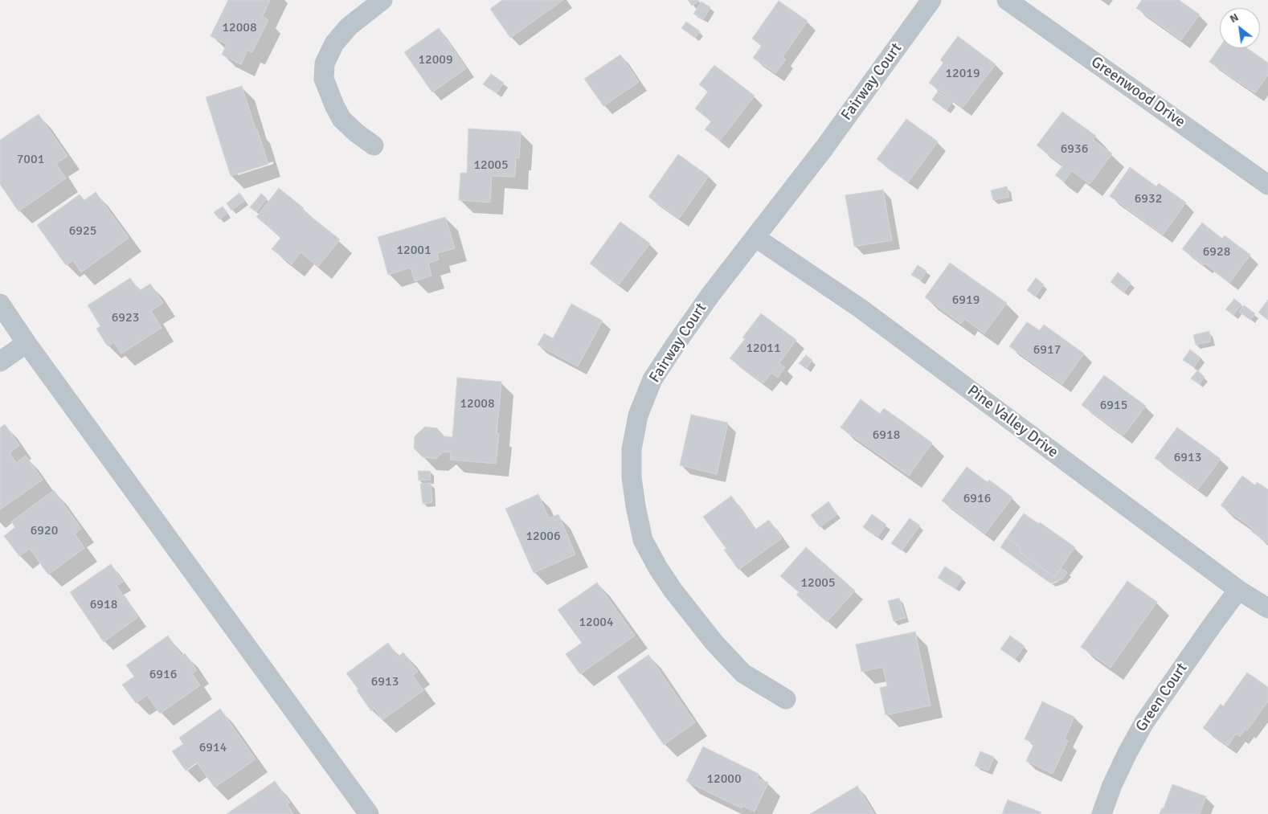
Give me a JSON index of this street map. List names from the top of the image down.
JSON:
{
  "streets": {
    "street": [
      "Fairway Court",
      "Greenwood Drive",
      "Pine Valley Drive",
      "Green Court"
    ]
  },
  "crossings": [
    ["Fairway Court", "Pine Valley Drive"],
    ["Pine Valley Drive", "Green Court"]
  ],
  "house_numbers": [
    "12008",
    "12009",
    "12019",
    "6936",
    "7001",
    "12005",
    "6932",
    "6925",
    "12001",
    "6928",
    "6919",
    "6923",
    "12011",
    "6917",
    "12008",
    "6915",
    "6918",
    "6913",
    "6916",
    "6920",
    "12006",
    "12005",
    "6918",
    "12004",
    "6916",
    "6913",
    "6914",
    "12000"
  ],
  "north": "top left"
}
